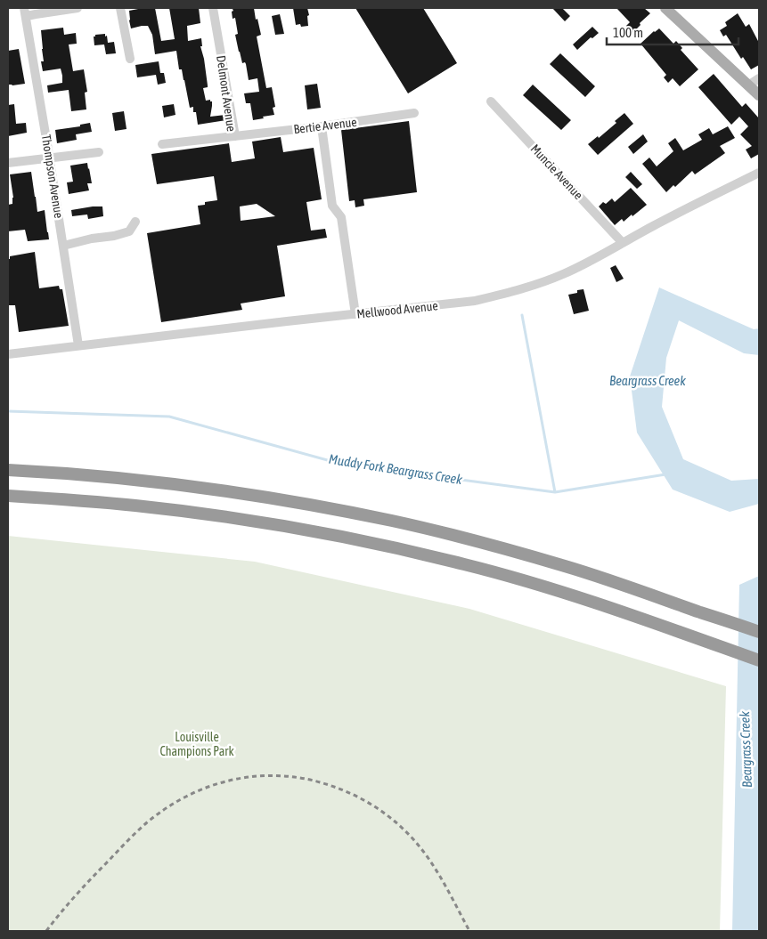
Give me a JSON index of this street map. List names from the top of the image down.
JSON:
{
  "streets": {
    "street": [
      "Delmont Avenue",
      "Bertie Avenue",
      "Muncie Avenue",
      "Thompson Avenue",
      "Mellwood Avenue"
    ]
  },
  "crossings": [
    ["Delmont Avenue", "Bertie Avenue"],
    ["Muncie Avenue", "Mellwood Avenue"],
    ["Thompson Avenue", "Mellwood Avenue"]
  ],
  "water": ["Beargrass Creek", "Muddy Fork Beargrass Creek"],
  "parks": ["Louisville Champions Park"],
  "scale_bar": "100 m"
}
